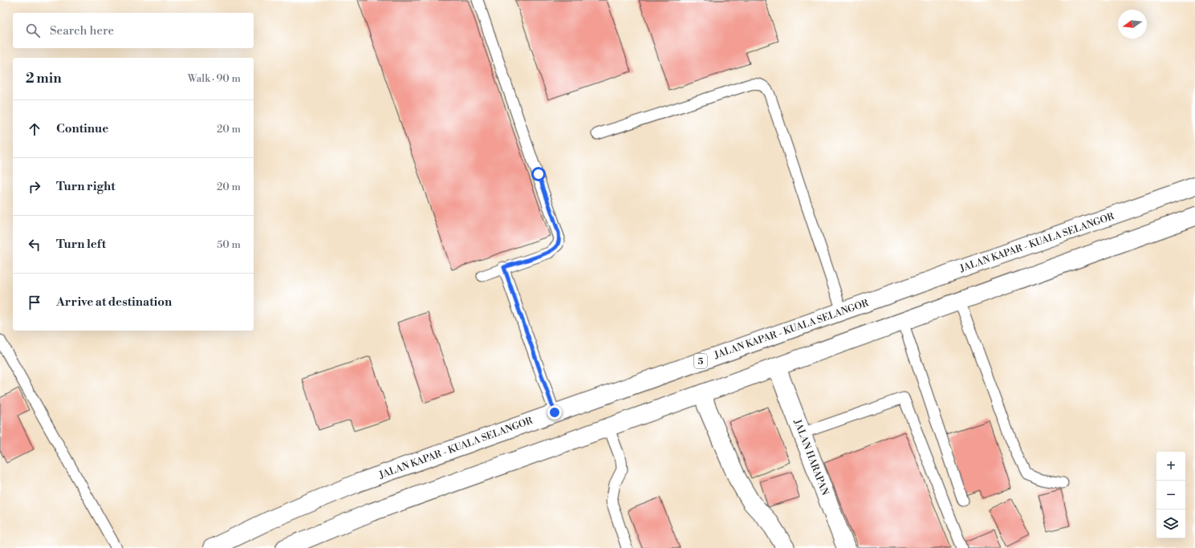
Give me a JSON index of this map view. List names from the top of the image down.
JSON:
{
  "streets": {
    "main road": ["JALAN KAPAR - KUALA SELANGOR", "5", "JALAN HARAPAN"]
  },
  "north": "left",
  "page": {
    "search": "Search here",
    "heading": ["2 min", "Walk · 90 m"],
    "list": [
      ["Continue", "20 m"],
      ["Turn right", "20 m"],
      ["Turn left", "50 m"],
      "Arrive at destination"
    ],
    "map_buttons": ["+", "−"]
  }
}
